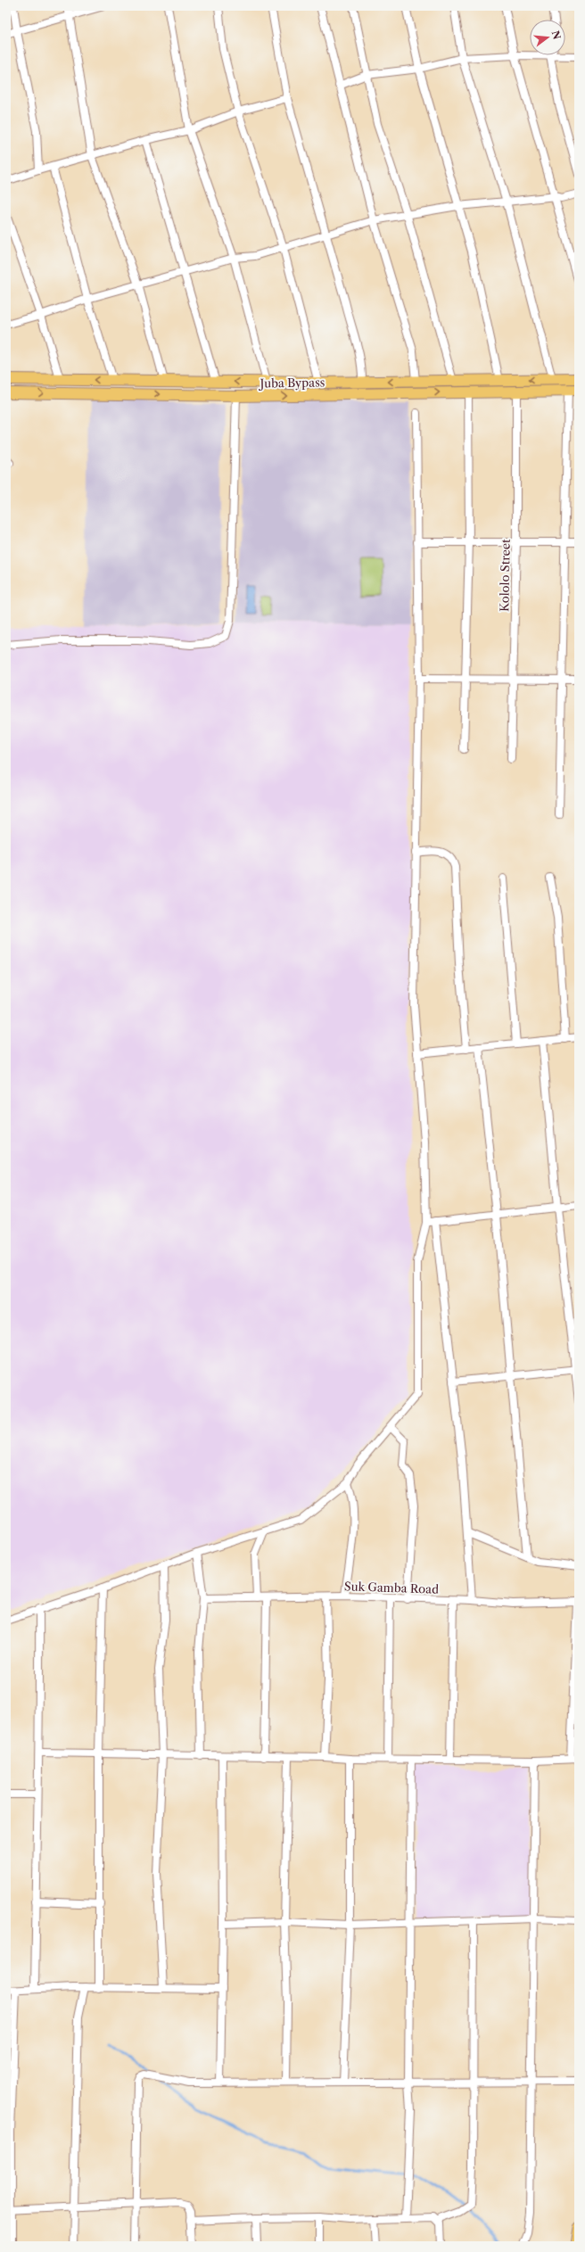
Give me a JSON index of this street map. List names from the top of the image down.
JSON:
{
  "streets": {
    "main road": ["Juba Bypass"],
    "street": ["Kololo Street", "Suk Gamba Road"]
  },
  "crossings": [
    ["Juba Bypass", "Kololo Street"]
  ],
  "north": "right"
}
